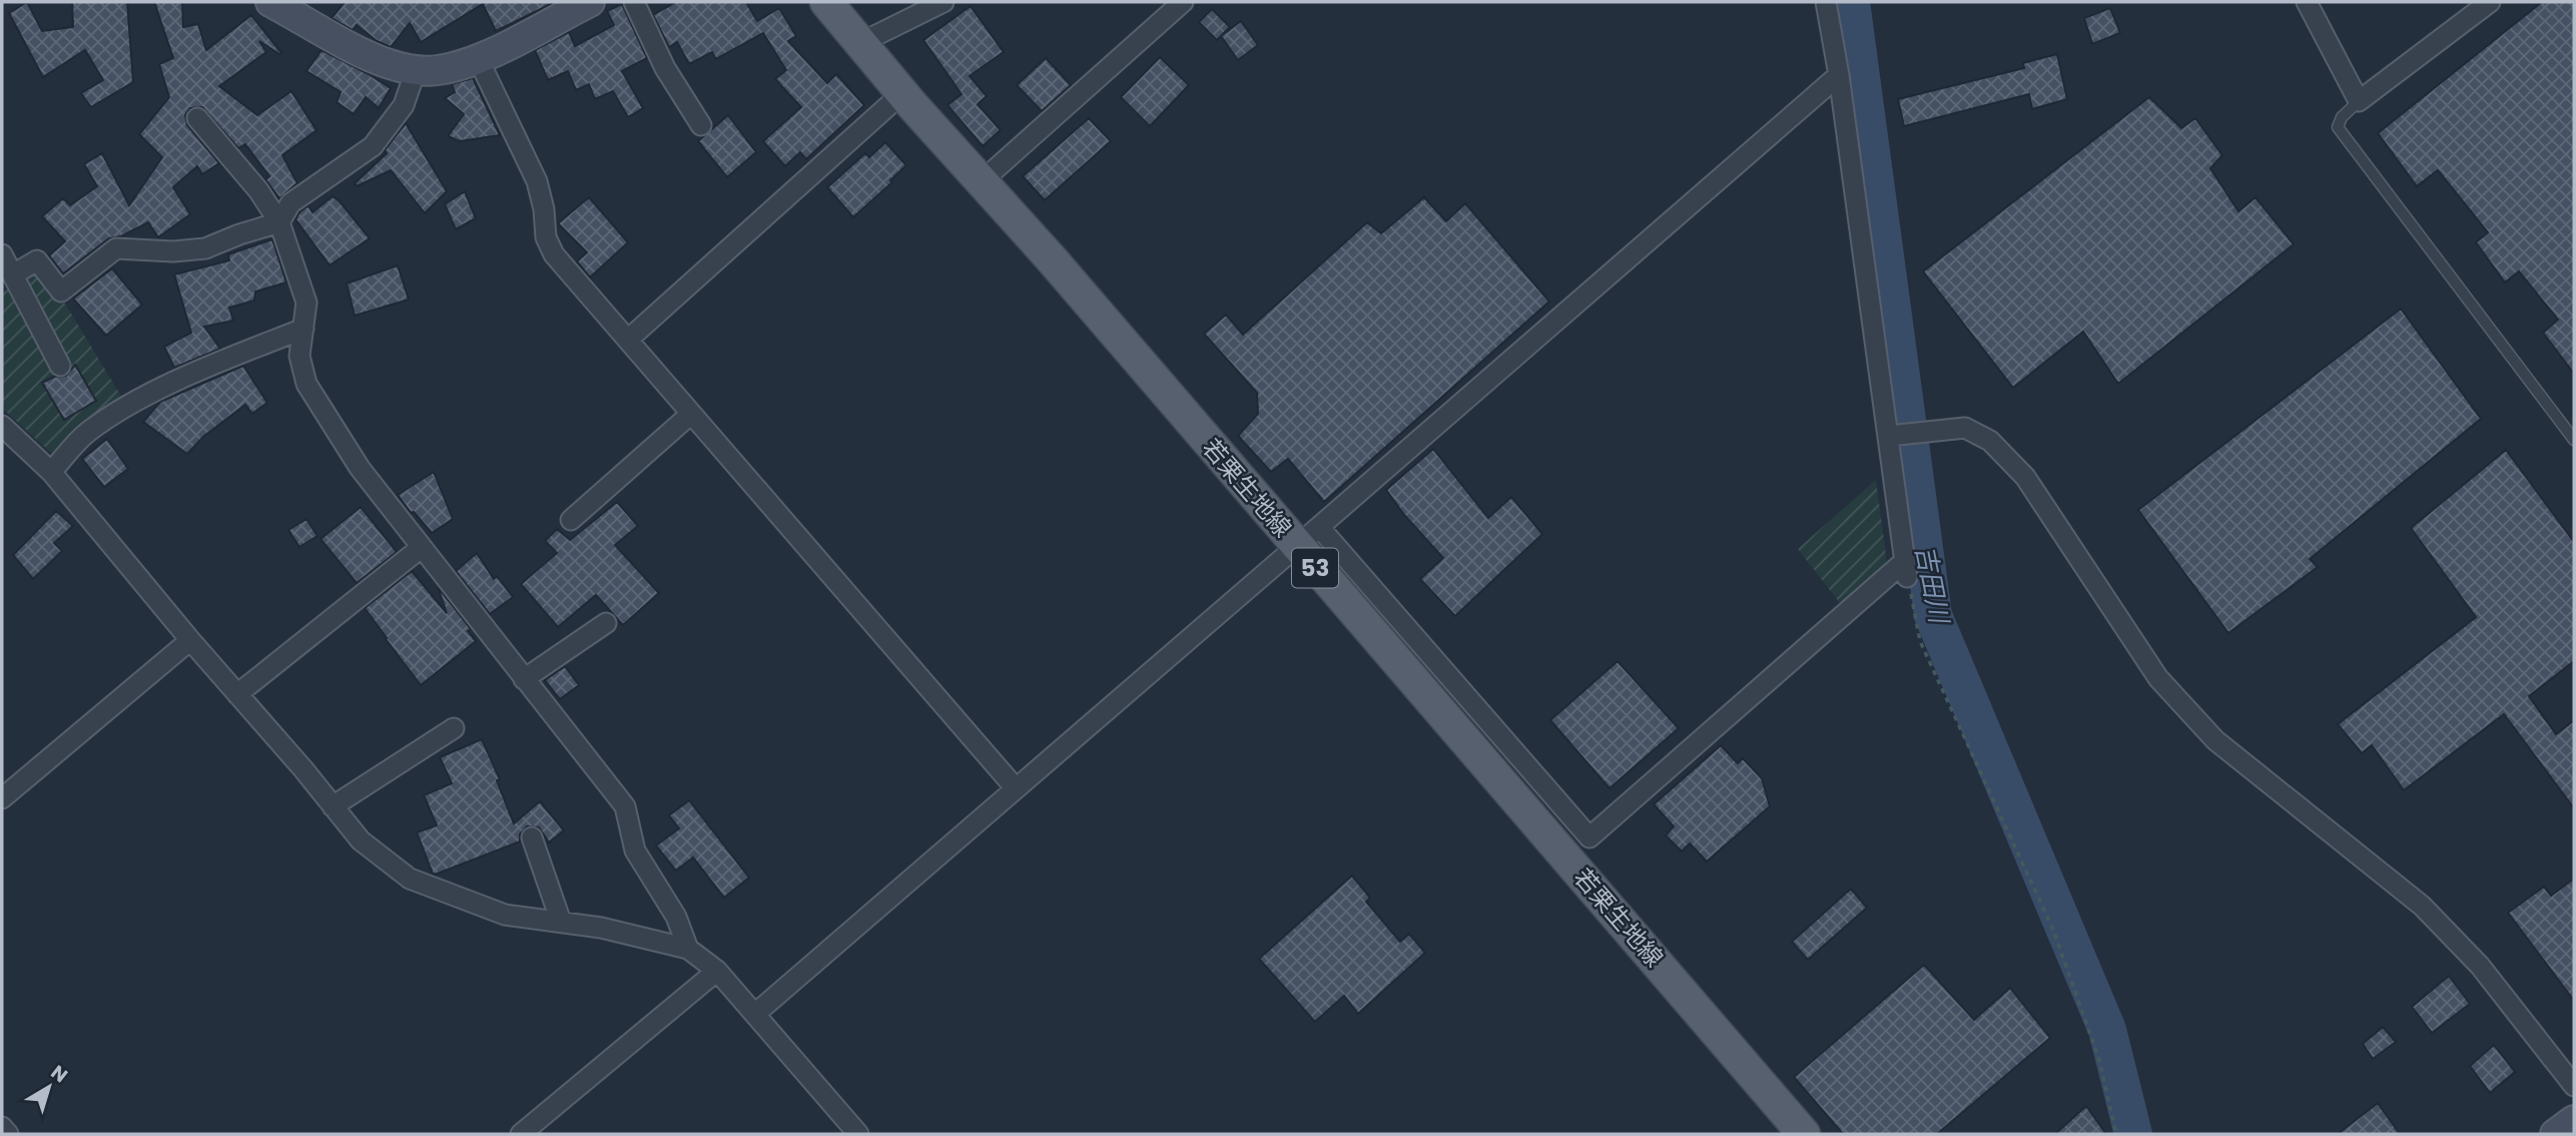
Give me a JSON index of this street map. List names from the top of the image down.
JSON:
{
  "streets": {
    "main road": ["若栗生地線", "53"]
  },
  "water": ["吉田川"],
  "north": "top right"
}
